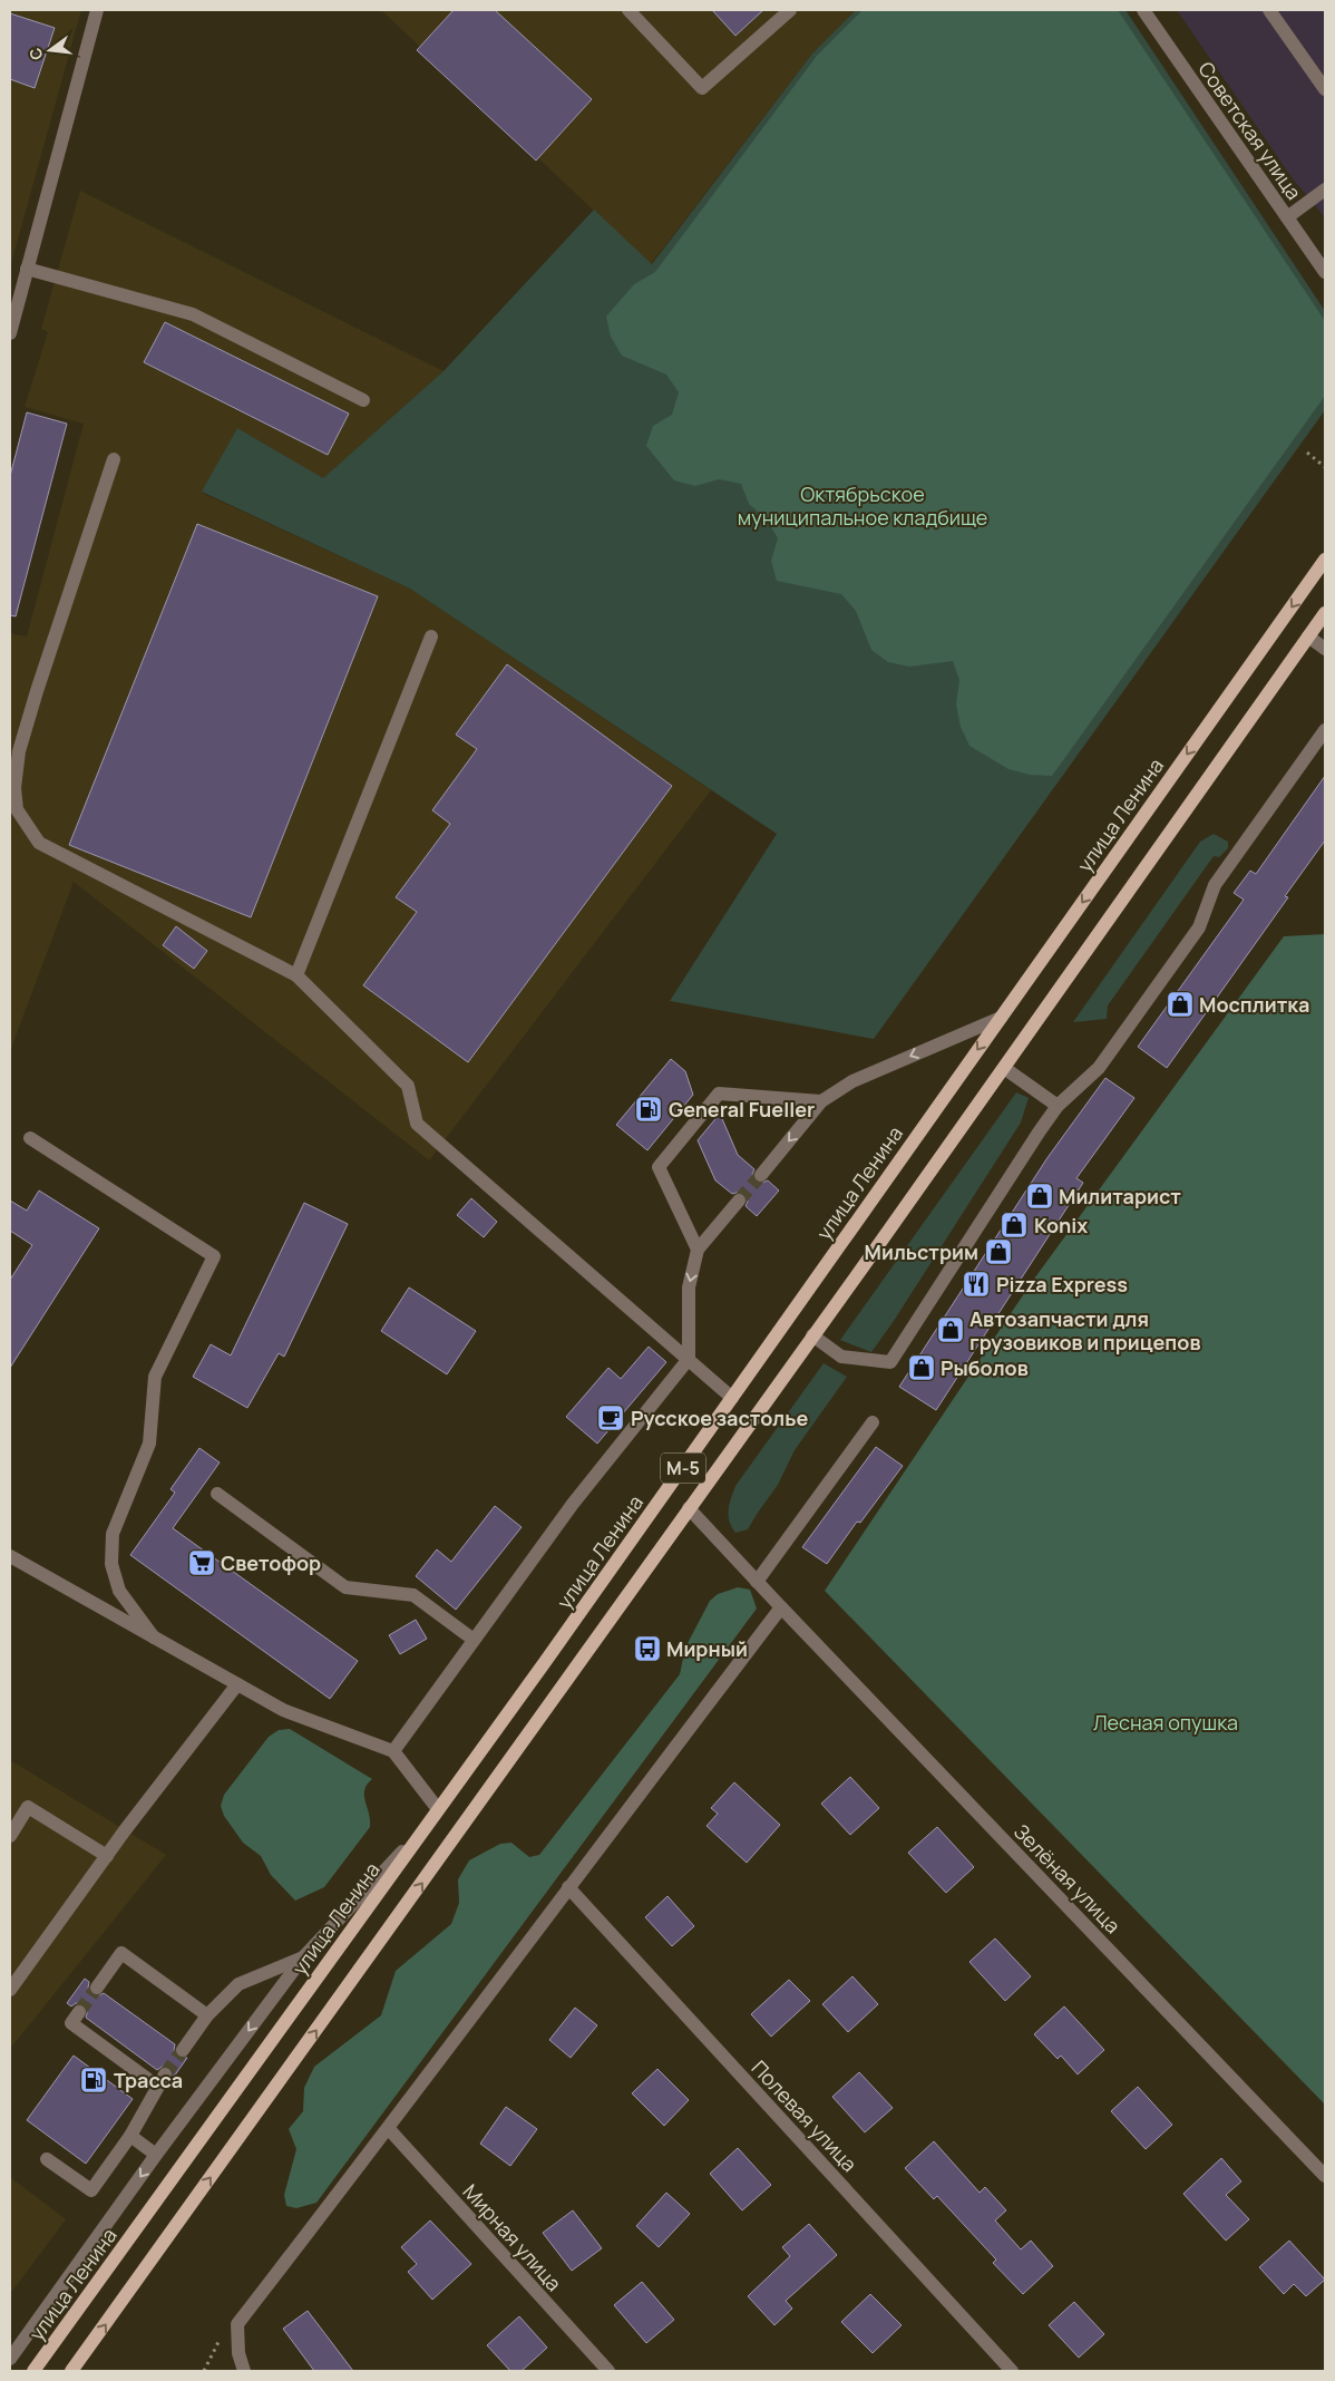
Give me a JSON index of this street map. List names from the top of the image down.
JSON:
{
  "streets": {
    "main road": ["улица Ленина", "М-5"],
    "street": [
      "Советская улица",
      "Зелёная улица",
      "Полевая улица",
      "Мирная улица"
    ]
  },
  "crossings": [
    ["М-5", "Зелёная улица"]
  ],
  "parks": ["Октябрьское муниципальное кладбище", "Лесная опушка"],
  "places": {
    "shop": [
      "Мосплитка",
      "Милитарист",
      "Konix",
      "Мильстрим",
      "Автозапчасти для грузовиков и прицепов",
      "Рыболов"
    ],
    "fuel station": ["General Fueller", "Трасса"],
    "restaurant": ["Pizza Express"],
    "cafe": ["Русское застолье"],
    "supermarket": ["Светофор"],
    "bus stop": ["Мирный"]
  },
  "north": "left"
}
